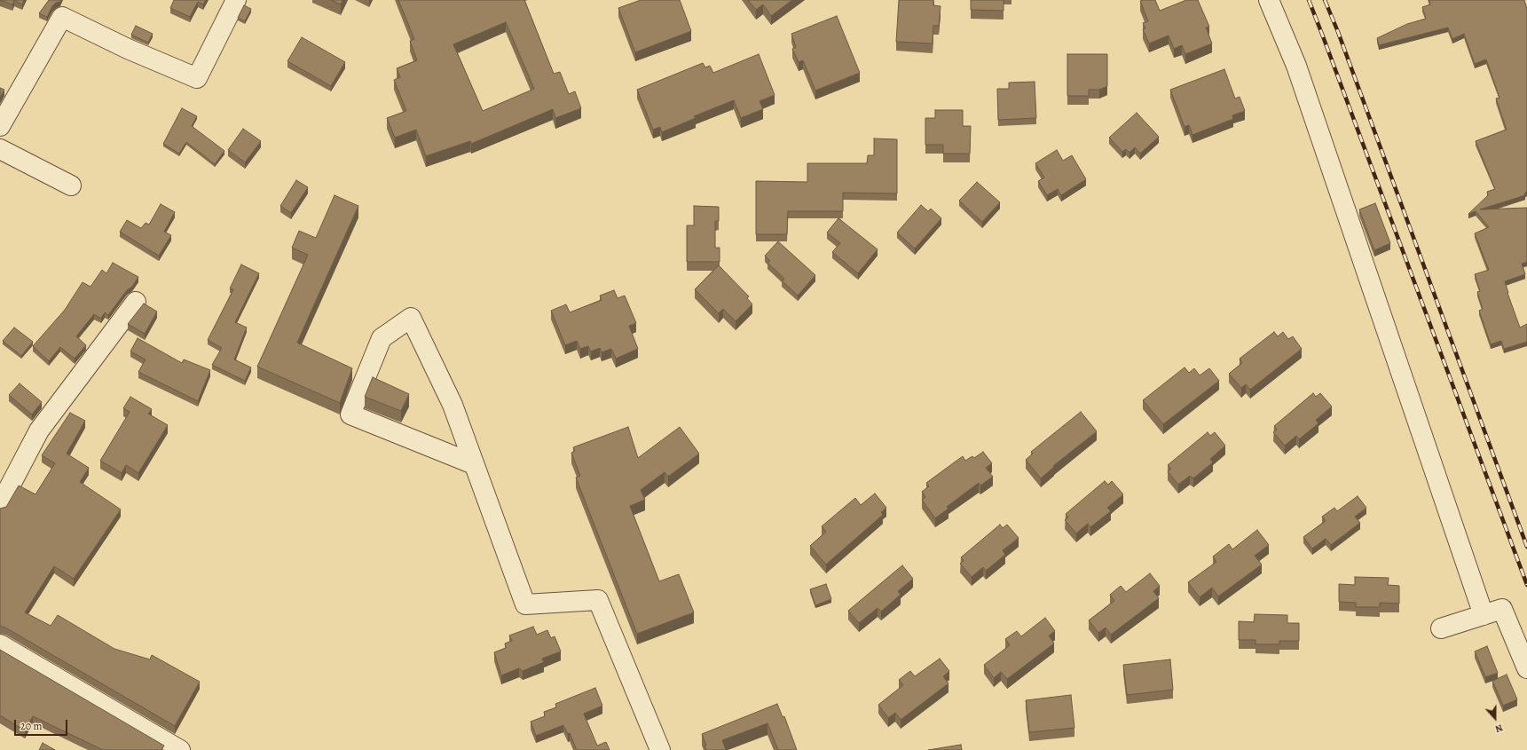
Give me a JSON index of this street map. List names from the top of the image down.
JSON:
{
  "scale_bar": "20 m",
  "north": "bottom"
}
